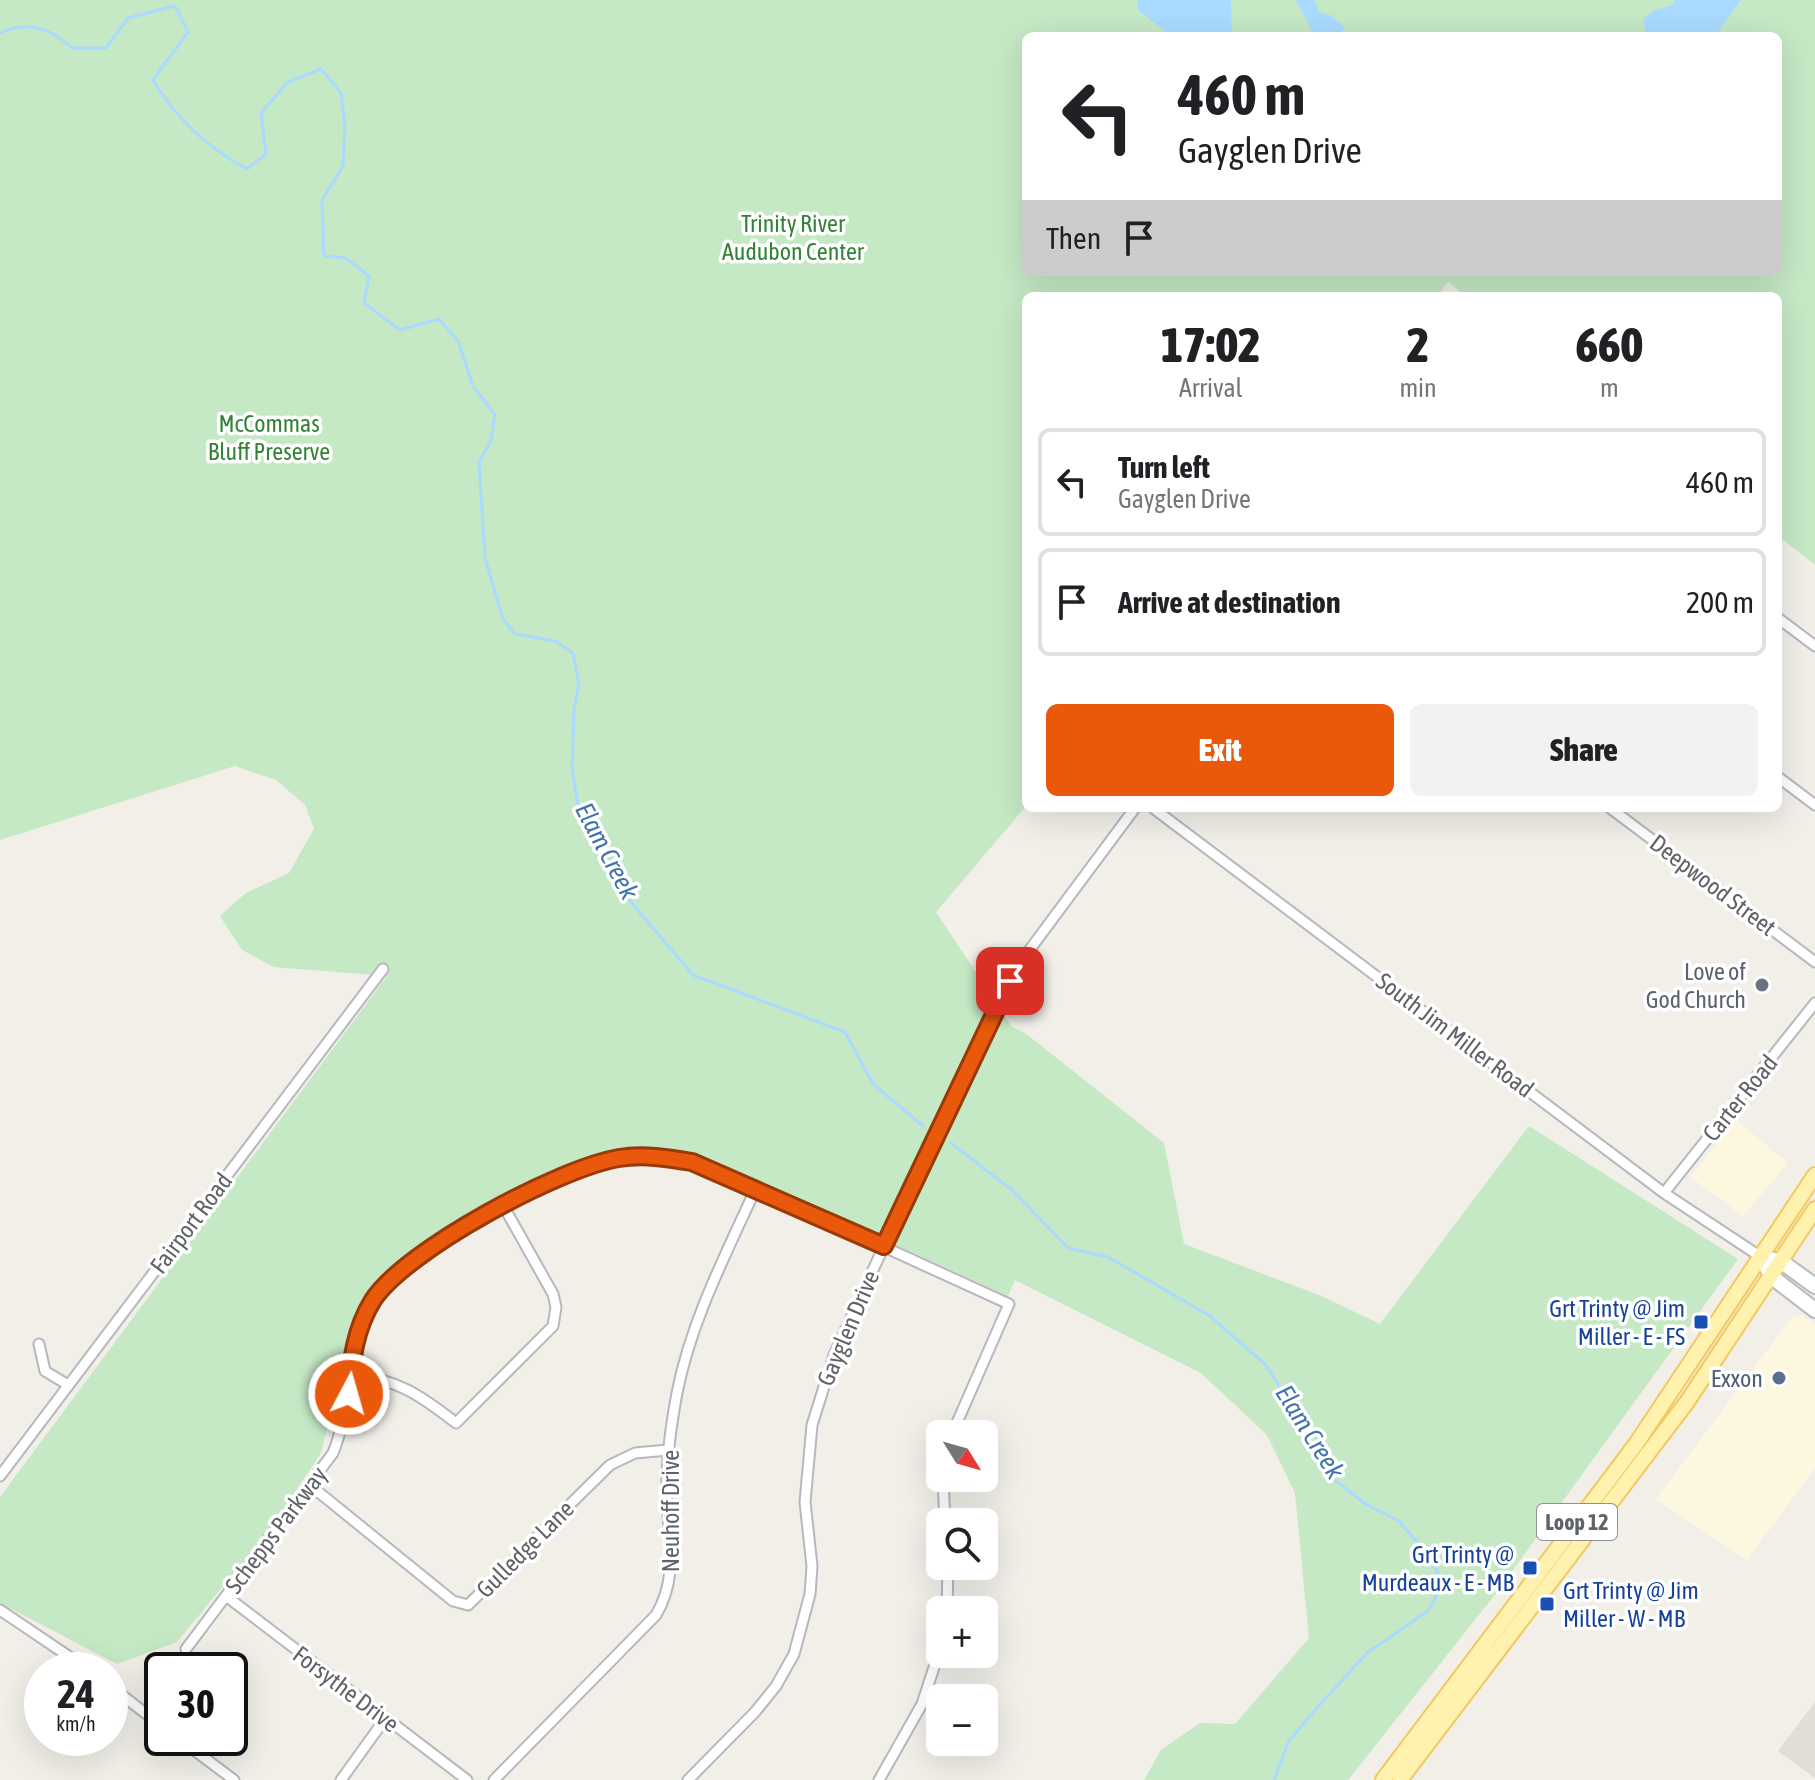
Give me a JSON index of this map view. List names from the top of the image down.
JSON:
{
  "streets": {
    "main road": ["Loop 12"],
    "street": [
      "Deepwood Street",
      "South Jim Miller Road",
      "Carter Road",
      "Fairport Road",
      "Gayglen Drive",
      "Neuhoff Drive",
      "Schepps Parkway",
      "Gulledge Lane",
      "Forsythe Drive"
    ]
  },
  "crossings": [
    ["South Jim Miller Road", "Carter Road"],
    ["South Jim Miller Road", "Loop 12"],
    ["Gayglen Drive", "Schepps Parkway"],
    ["Neuhoff Drive", "Schepps Parkway"],
    ["Neuhoff Drive", "Gulledge Lane"],
    ["Schepps Parkway", "Gulledge Lane"],
    ["Schepps Parkway", "Forsythe Drive"]
  ],
  "water": ["Elam Creek"],
  "parks": ["Trinity River Audubon Center", "McCommas Bluff Preserve"],
  "places": {
    "other": ["Love of God Church", "Exxon"],
    "transit": ["Grt Trinty @ Jim Miller - E - FS", "Grt Trinty @ Murdeaux - E - MB", "Grt Trinty @ Jim Miller - W - MB"]
  },
  "north": "bottom right",
  "page": {
    "turn": ["460 m", "Gayglen Drive"],
    "then": "Then",
    "eta": [
      "17:02",
      "Arrival",
      "2",
      "min",
      "660",
      "m"
    ],
    "list": [
      {
        "name": "Turn left",
        "note": "Gayglen Drive",
        "value": "460 m"
      },
      {
        "name": "Arrive at destination",
        "value": "200 m"
      }
    ],
    "buttons": ["Exit", "Share"],
    "map_buttons": ["+", "−"],
    "speed": "24 km/h",
    "limit": "30"
  }
}
